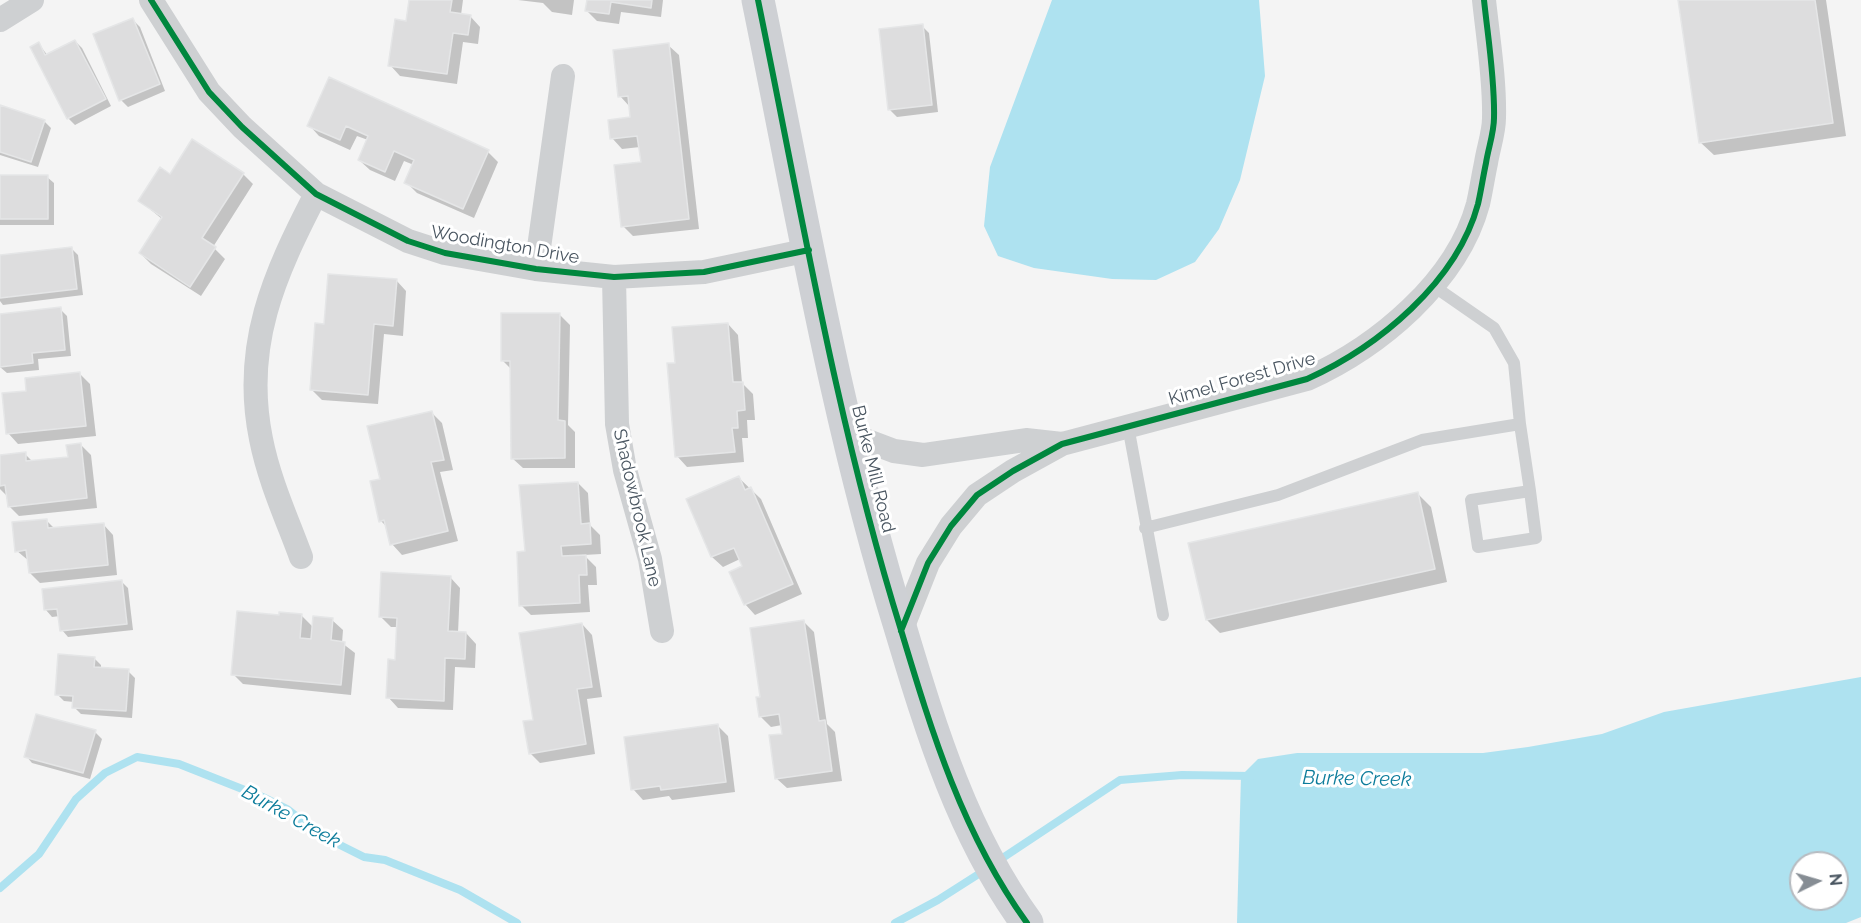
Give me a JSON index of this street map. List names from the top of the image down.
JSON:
{
  "streets": {
    "street": [
      "Woodington Drive",
      "Kimel Forest Drive",
      "Burke Mill Road",
      "Shadowbrook Lane"
    ]
  },
  "crossings": [
    ["Woodington Drive", "Burke Mill Road"],
    ["Woodington Drive", "Shadowbrook Lane"],
    ["Kimel Forest Drive", "Burke Mill Road"]
  ],
  "water": ["Burke Creek"],
  "north": "right"
}
